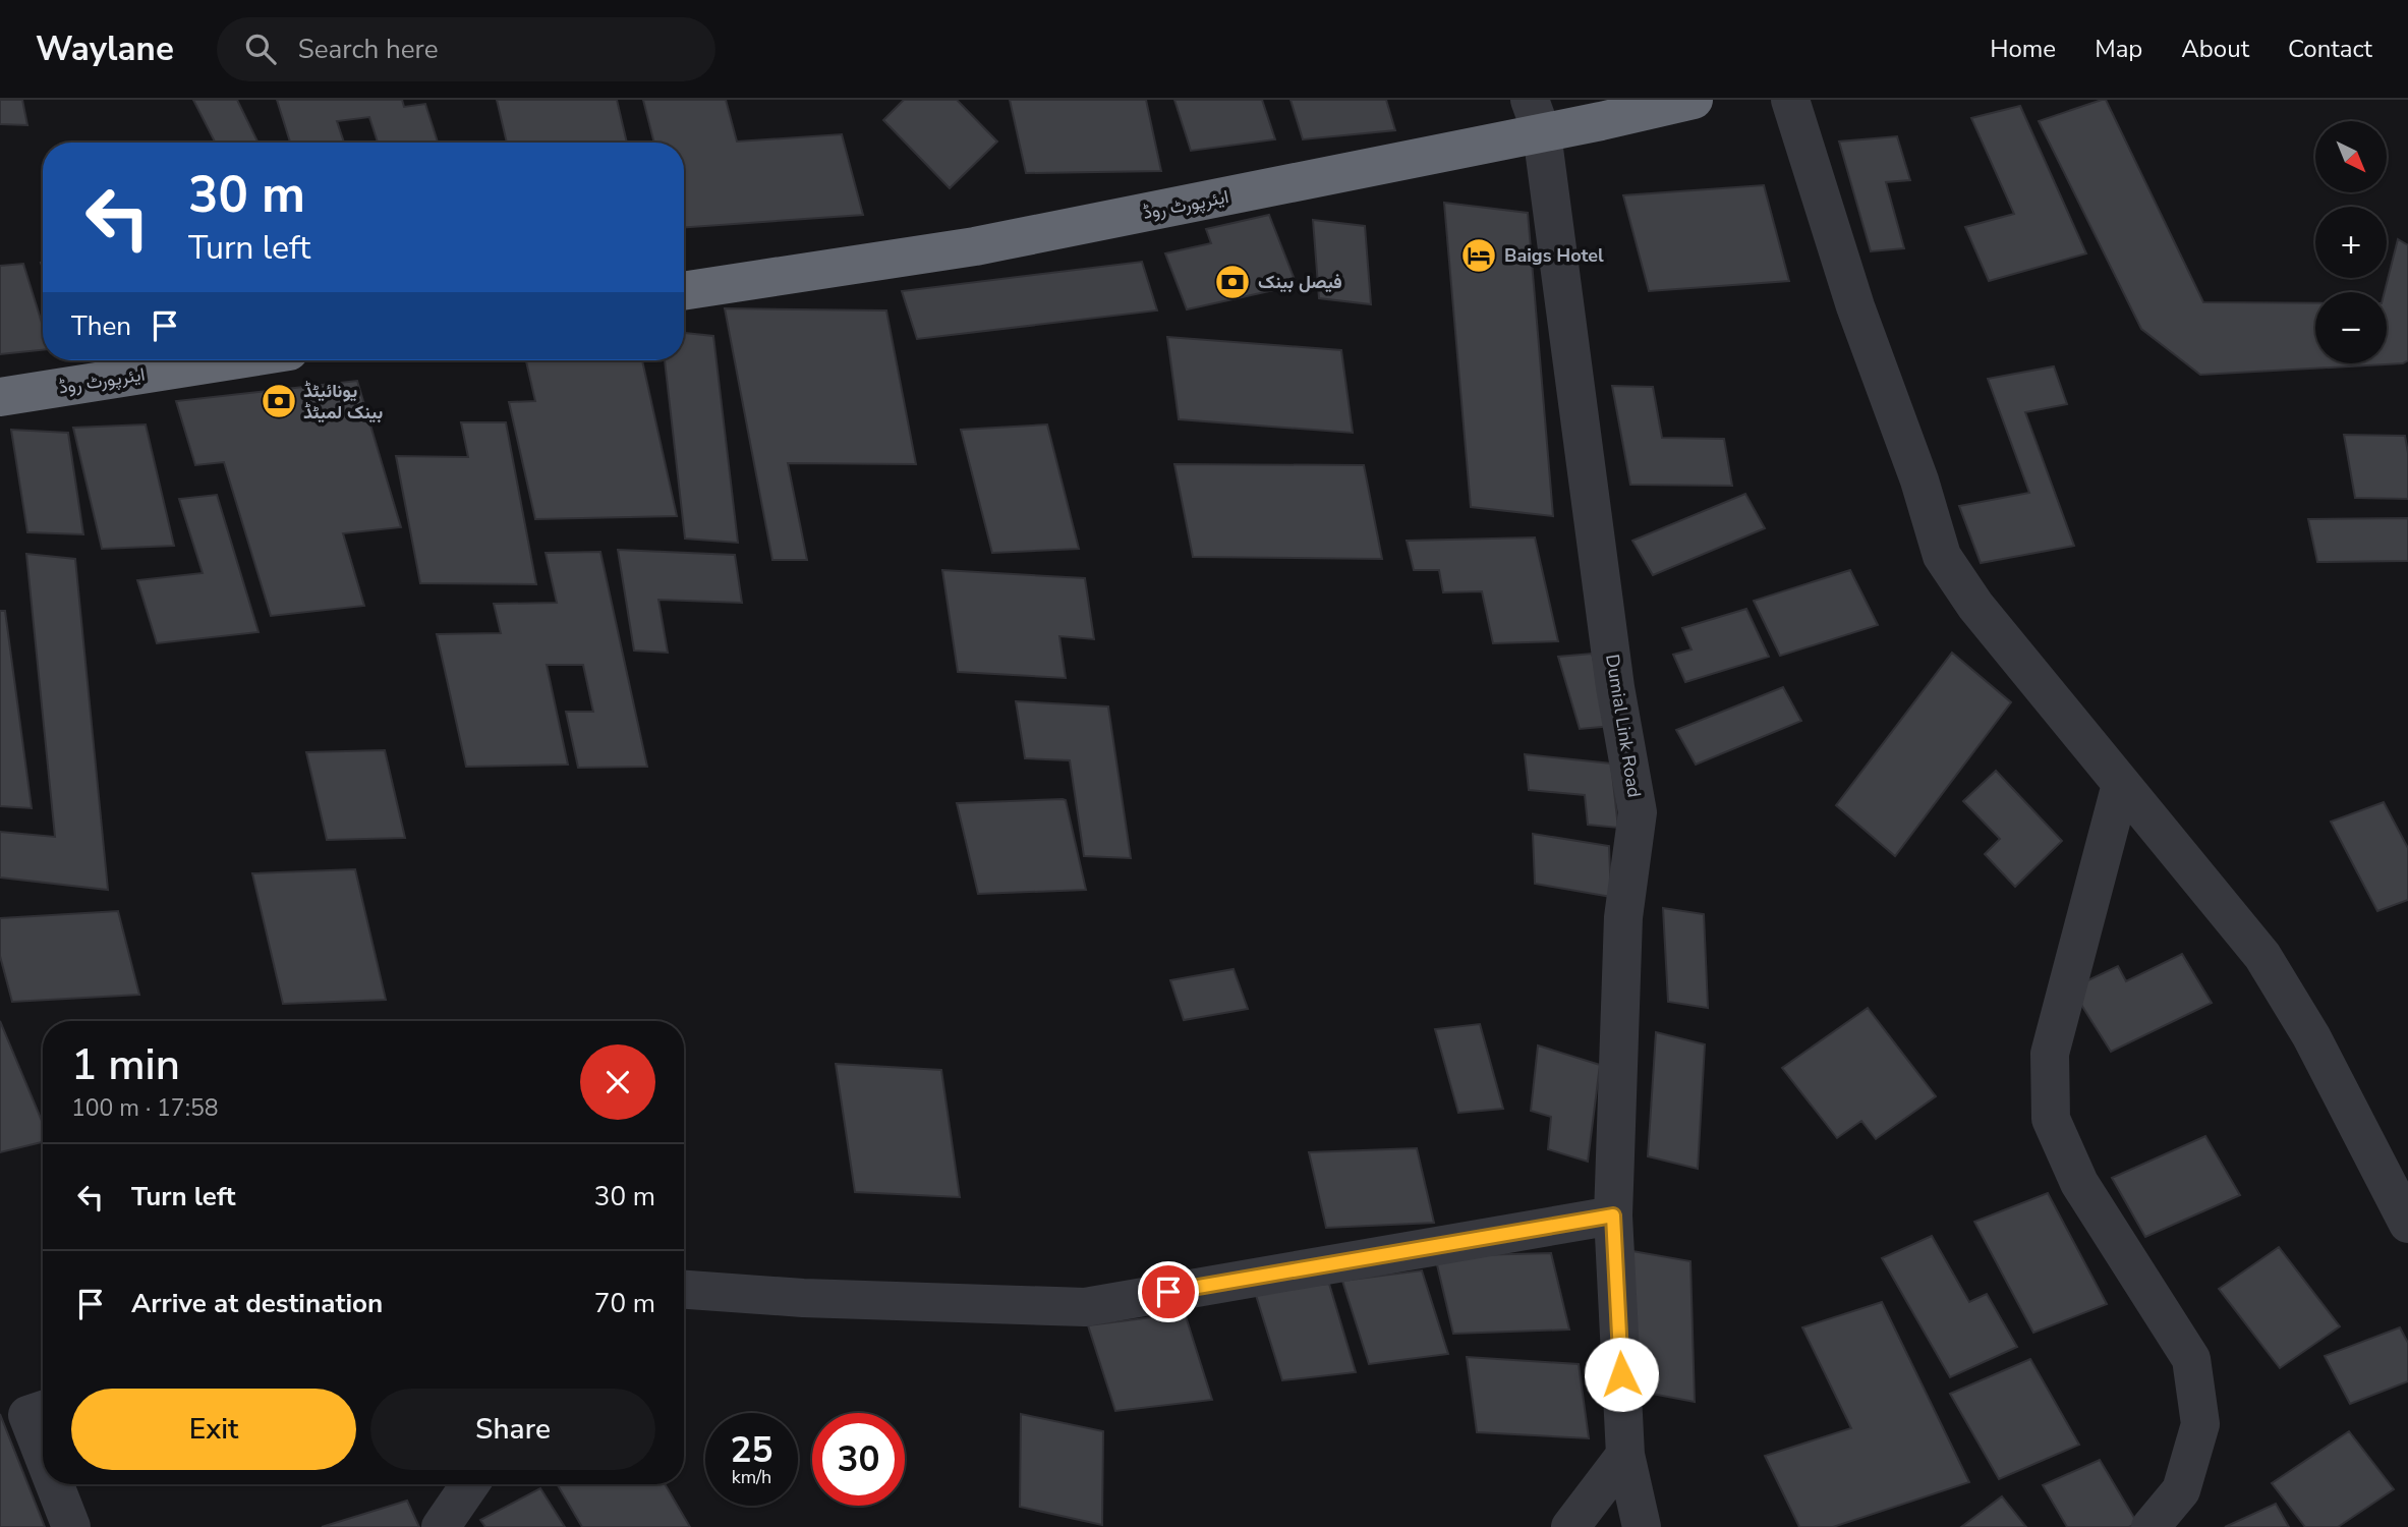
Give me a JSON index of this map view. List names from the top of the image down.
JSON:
{
  "streets": {
    "highway": ["ایئرپورٹ روڈ"],
    "street": ["Dumial Link Road"]
  },
  "crossings": [
    ["ایئرپورٹ روڈ", "Dumial Link Road"]
  ],
  "places": {
    "hotel": ["Baigs Hotel"],
    "bank": ["فیصل بینک", "یونائیٹڈ بینک لمیٹڈ"]
  },
  "north": "bottom right",
  "page": {
    "header": "Waylane",
    "search": "Search here",
    "nav": [
      "Home",
      "Map",
      "About",
      "Contact"
    ],
    "map_buttons": ["+", "−"],
    "turn": ["30 m", "Turn left"],
    "then": "Then",
    "heading": ["1 min", "100 m · 17:58"],
    "list": [
      {
        "name": "Turn left",
        "value": "30 m"
      },
      {
        "name": "Arrive at destination",
        "value": "70 m"
      }
    ],
    "buttons": ["Exit", "Share"],
    "speed": "25 km/h",
    "limit": "30"
  }
}
